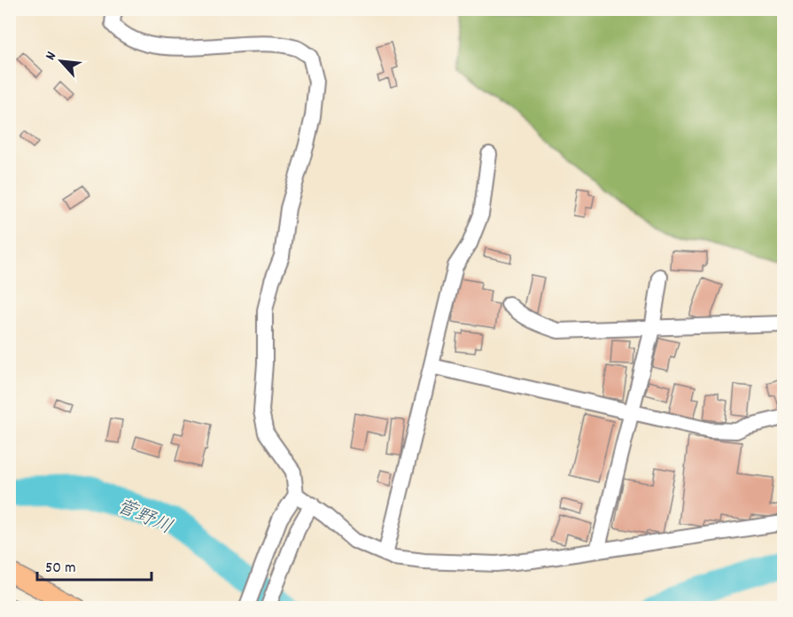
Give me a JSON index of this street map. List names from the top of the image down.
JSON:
{
  "water": ["菅野川"],
  "scale_bar": "50 m",
  "north": "top left"
}
